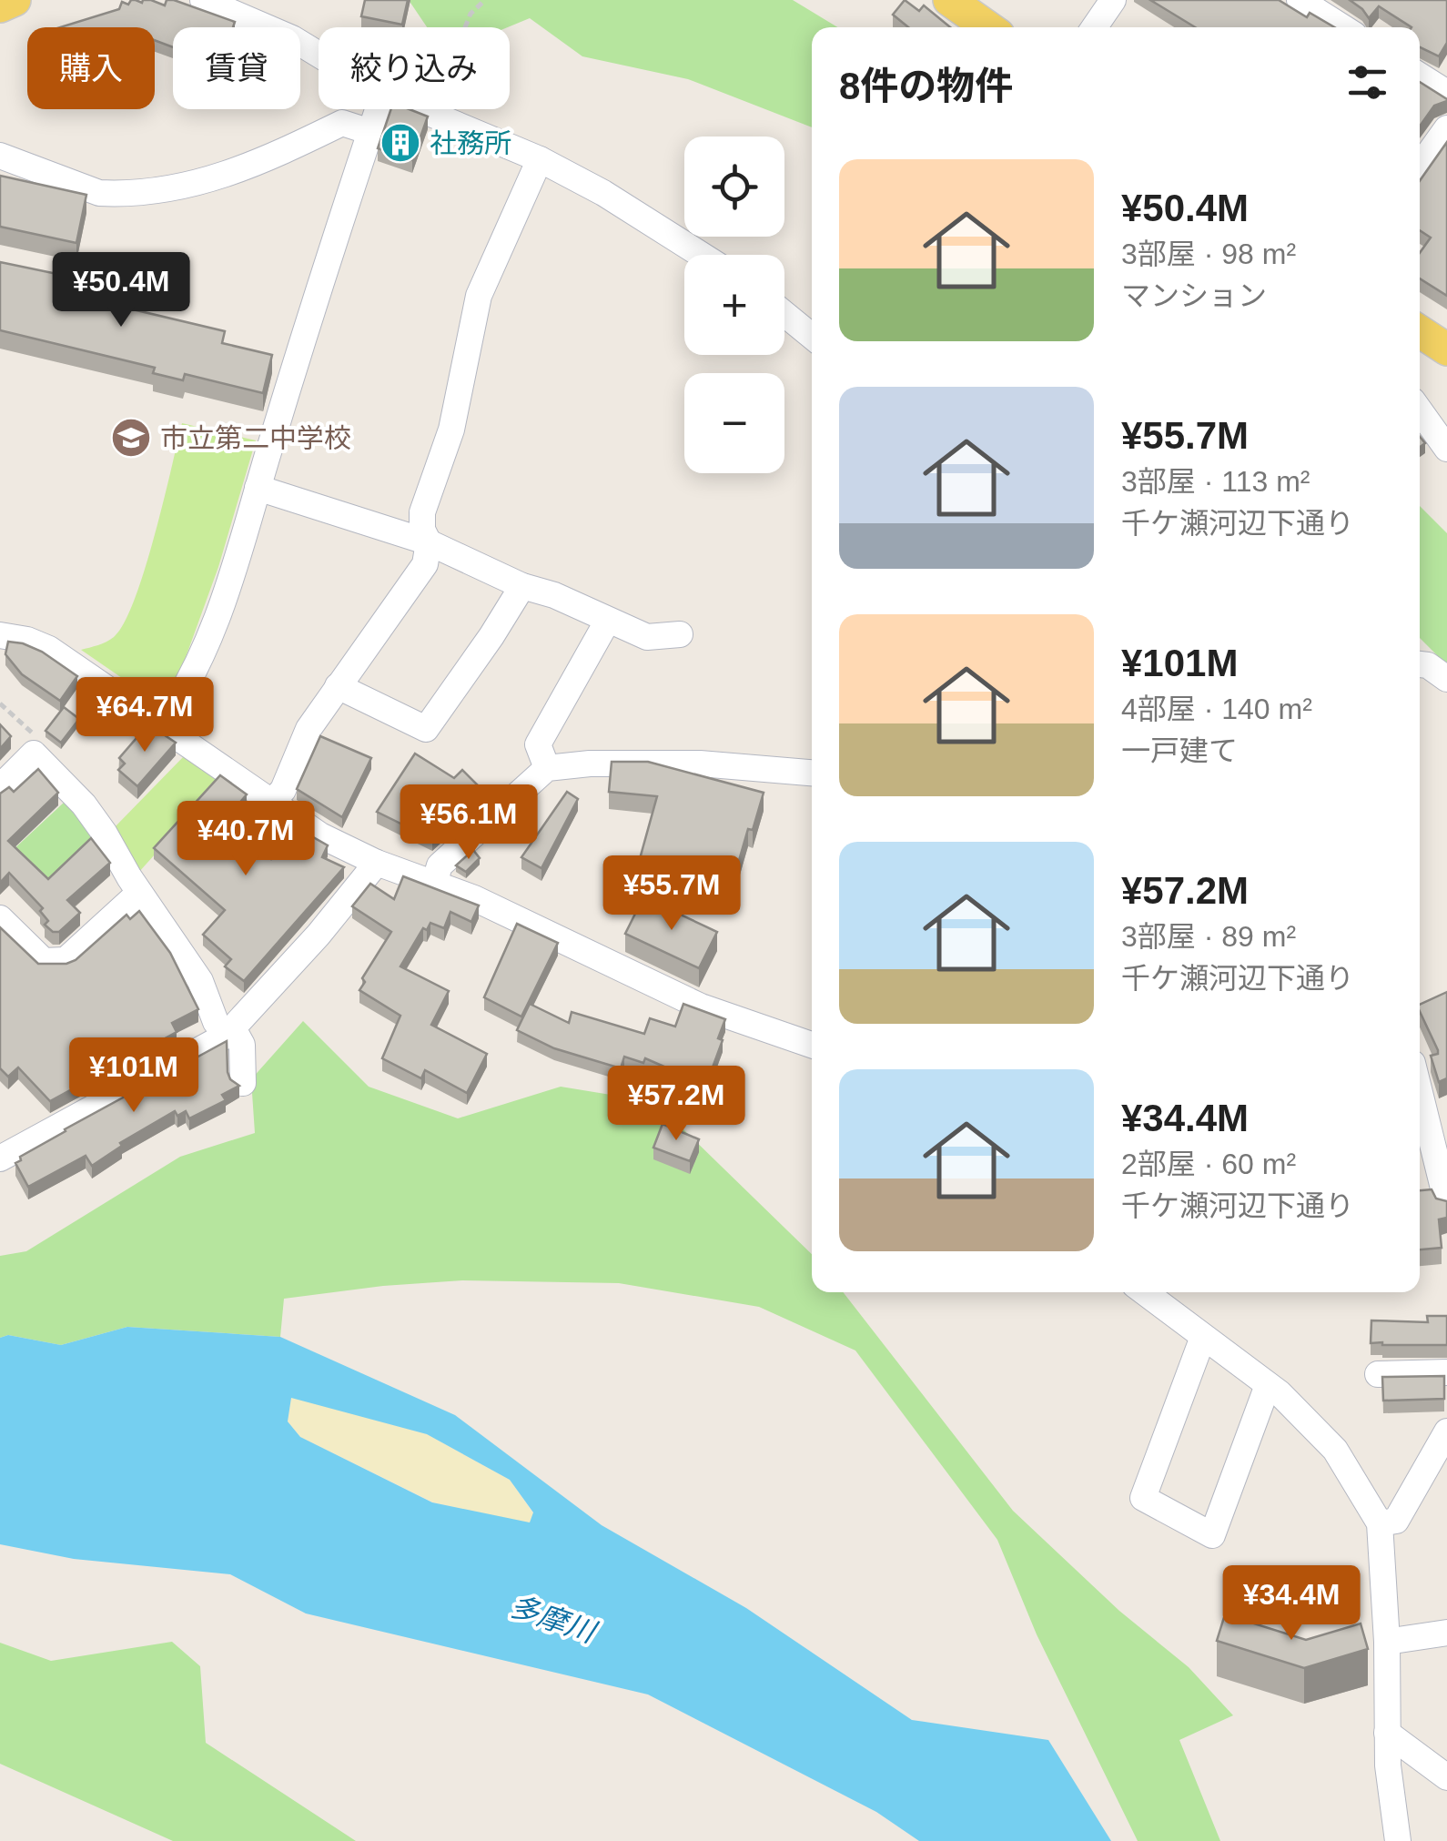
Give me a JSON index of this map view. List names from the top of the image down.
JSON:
{
  "water": ["多摩川"],
  "places": {
    "building": ["社務所"],
    "school or university": ["市立第二中学校"]
  },
  "page": {
    "chip": ["購入", "賃貸", "絞り込み"],
    "heading": "8件の物件",
    "map_buttons": ["+", "−"],
    "list": [
      {
        "name": "¥50.4M",
        "note": "3部屋 · 98 m² · マンション"
      },
      {
        "name": "¥55.7M",
        "note": "3部屋 · 113 m² · 千ケ瀬河辺下通り"
      },
      {
        "name": "¥101M",
        "note": "4部屋 · 140 m² · 一戸建て"
      },
      {
        "name": "¥57.2M",
        "note": "3部屋 · 89 m² · 千ケ瀬河辺下通り"
      },
      {
        "name": "¥34.4M",
        "note": "2部屋 · 60 m² · 千ケ瀬河辺下通り"
      }
    ],
    "price": [
      "¥50.4M",
      "¥64.7M",
      "¥56.1M",
      "¥40.7M",
      "¥55.7M",
      "¥101M",
      "¥57.2M",
      "¥34.4M"
    ]
  }
}
